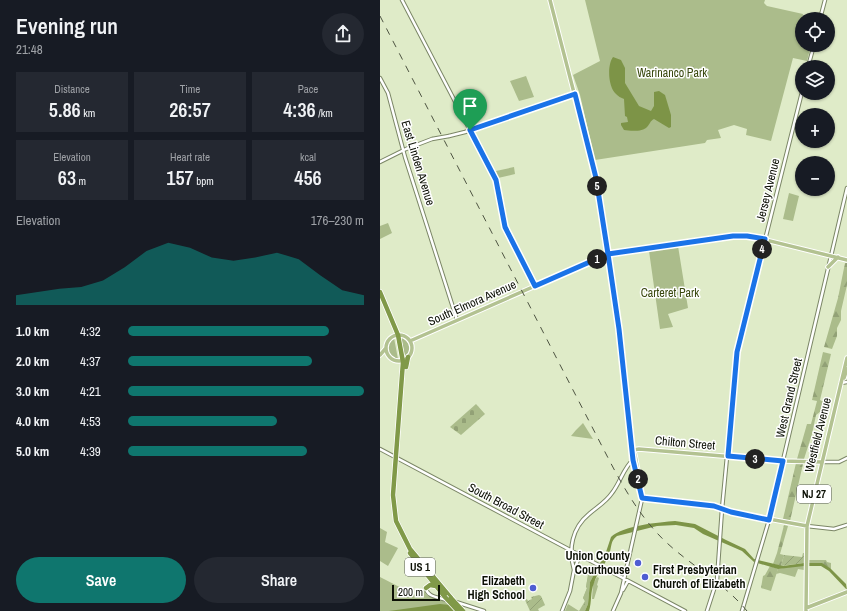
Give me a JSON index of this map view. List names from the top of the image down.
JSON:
{
  "streets": {
    "highway": ["US 1"],
    "main road": [
      "South Elmora Avenue",
      "Westfield Avenue",
      "Chilton Street",
      "NJ 27"
    ],
    "street": [
      "East Linden Avenue",
      "Jersey Avenue",
      "West Grand Street",
      "South Broad Street"
    ]
  },
  "crossings": [
    ["East Linden Avenue", "South Elmora Avenue"],
    ["Jersey Avenue", "South Elmora Avenue"],
    ["Jersey Avenue", "Chilton Street"],
    ["South Elmora Avenue", "West Grand Street"],
    ["West Grand Street", "Chilton Street"],
    ["Westfield Avenue", "Chilton Street"],
    ["South Broad Street", "US 1"]
  ],
  "parks": ["Warinanco Park", "Carteret Park"],
  "places": ["Union County Courthouse", "First Presbyterian Church of Elizabeth", "Elizabeth High School"],
  "scale_bar": "200 m",
  "page": {
    "heading": ["Evening run", "21:48"],
    "map_buttons": ["+", "−"],
    "stats": [
      ["Distance", "5.86 km"],
      ["Time", "26:57"],
      ["Pace", "4:36 /km"],
      ["Elevation", "63 m"],
      ["Heart rate", "157 bpm"],
      ["kcal", "456"]
    ],
    "pins": [
      "5",
      "4",
      "1",
      "3",
      "2"
    ],
    "chart": ["Elevation", "176–230 m"],
    "list": [
      {
        "name": "1.0 km",
        "note": "4:32"
      },
      {
        "name": "2.0 km",
        "note": "4:37"
      },
      {
        "name": "3.0 km",
        "note": "4:21"
      },
      {
        "name": "4.0 km",
        "note": "4:53"
      },
      {
        "name": "5.0 km",
        "note": "4:39"
      }
    ],
    "buttons": ["Save", "Share"],
    "scale": "200 m"
  }
}
